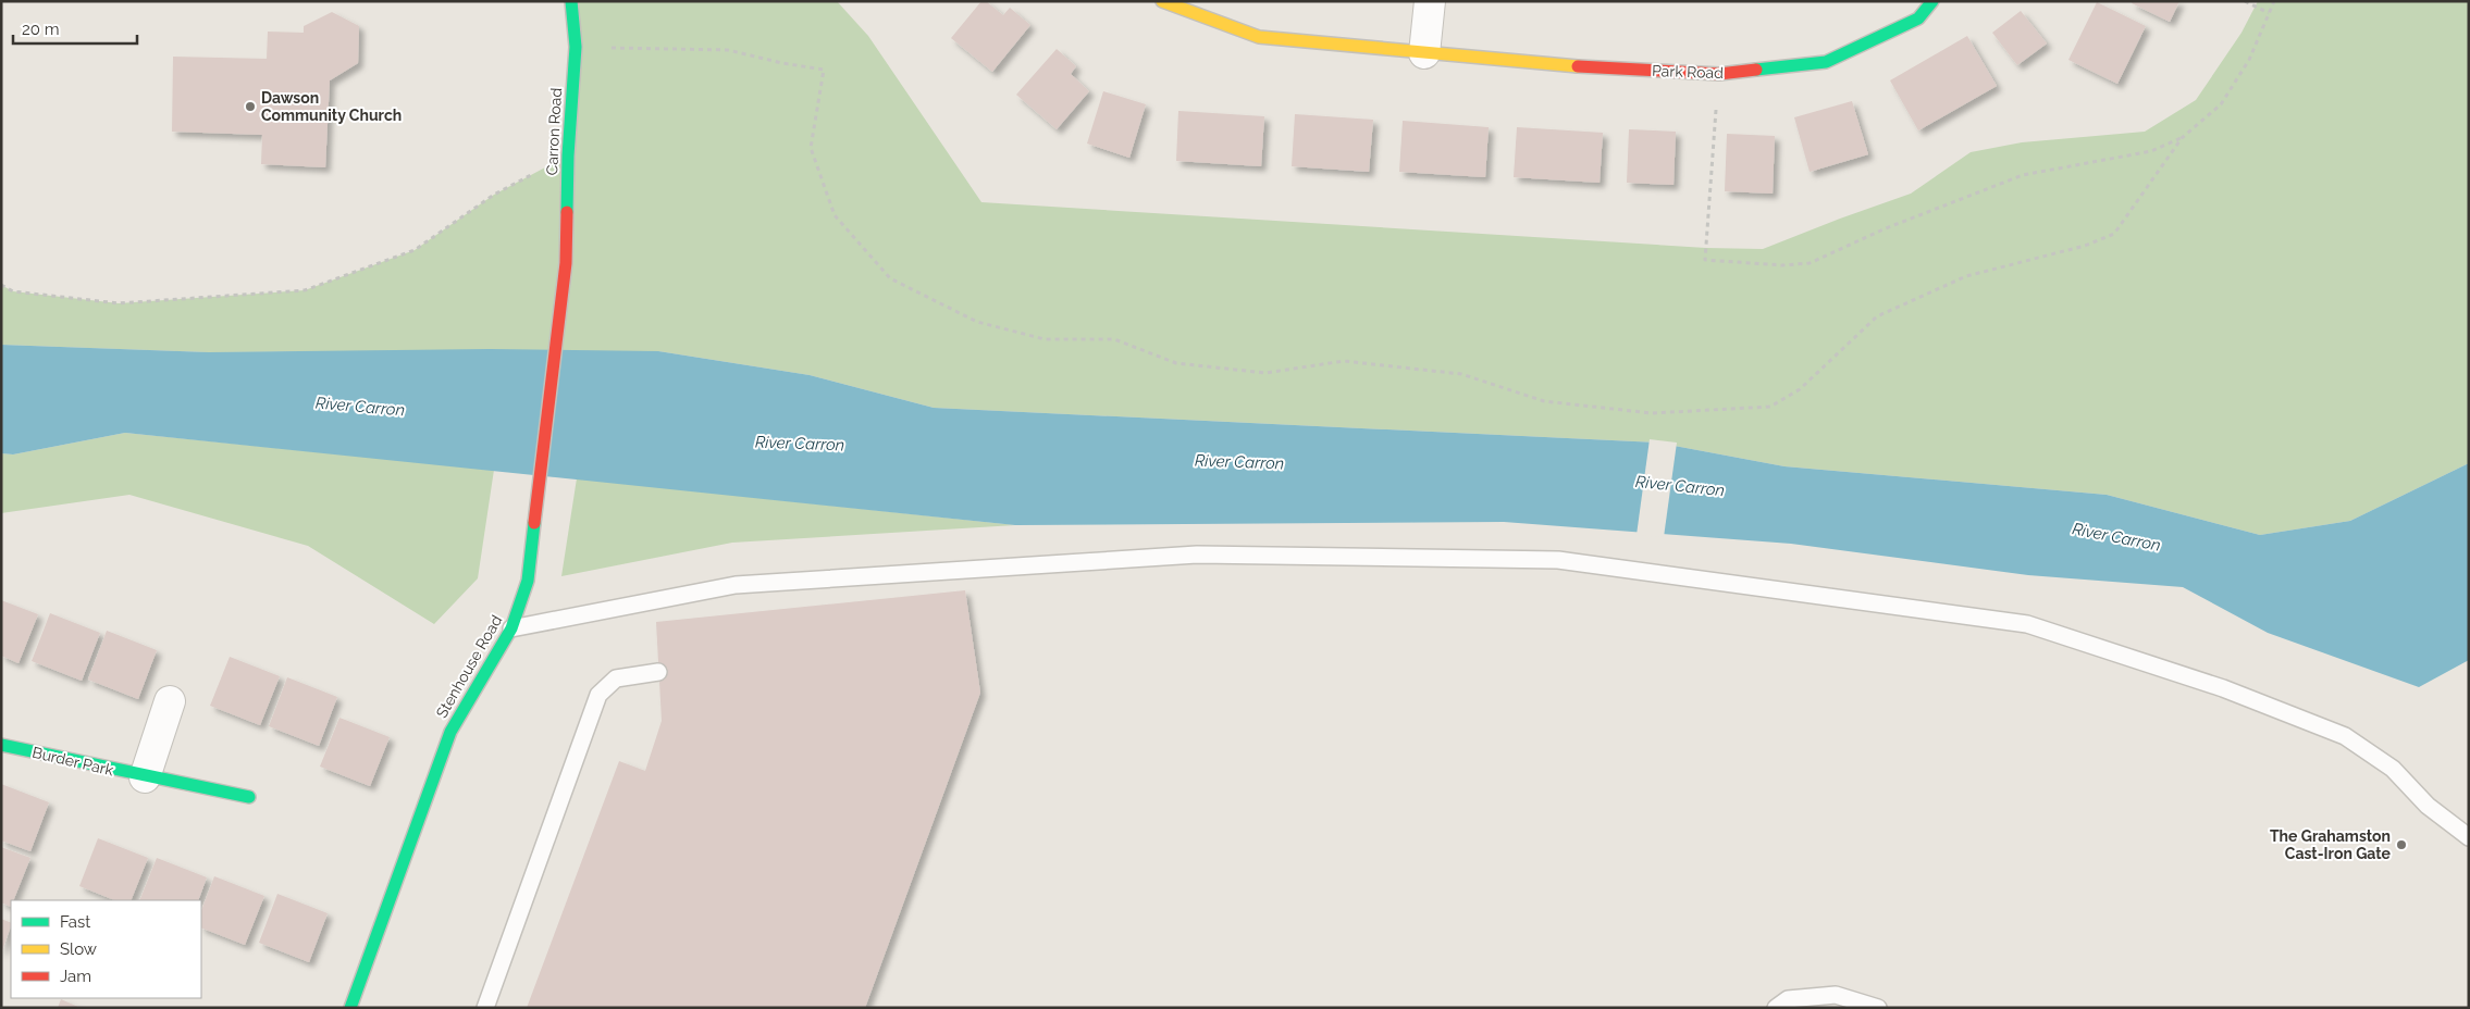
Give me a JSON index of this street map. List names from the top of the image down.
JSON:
{
  "streets": {
    "street": [
      "Park Road",
      "Carron Road",
      "Stenhouse Road",
      "Burder Park"
    ]
  },
  "crossings": [
    ["Carron Road", "Stenhouse Road"]
  ],
  "water": ["River Carron"],
  "places": ["Dawson Community Church", "The Grahamston Cast-Iron Gate"],
  "legend": ["Fast", "Slow", "Jam"],
  "scale_bar": "20 m"
}
